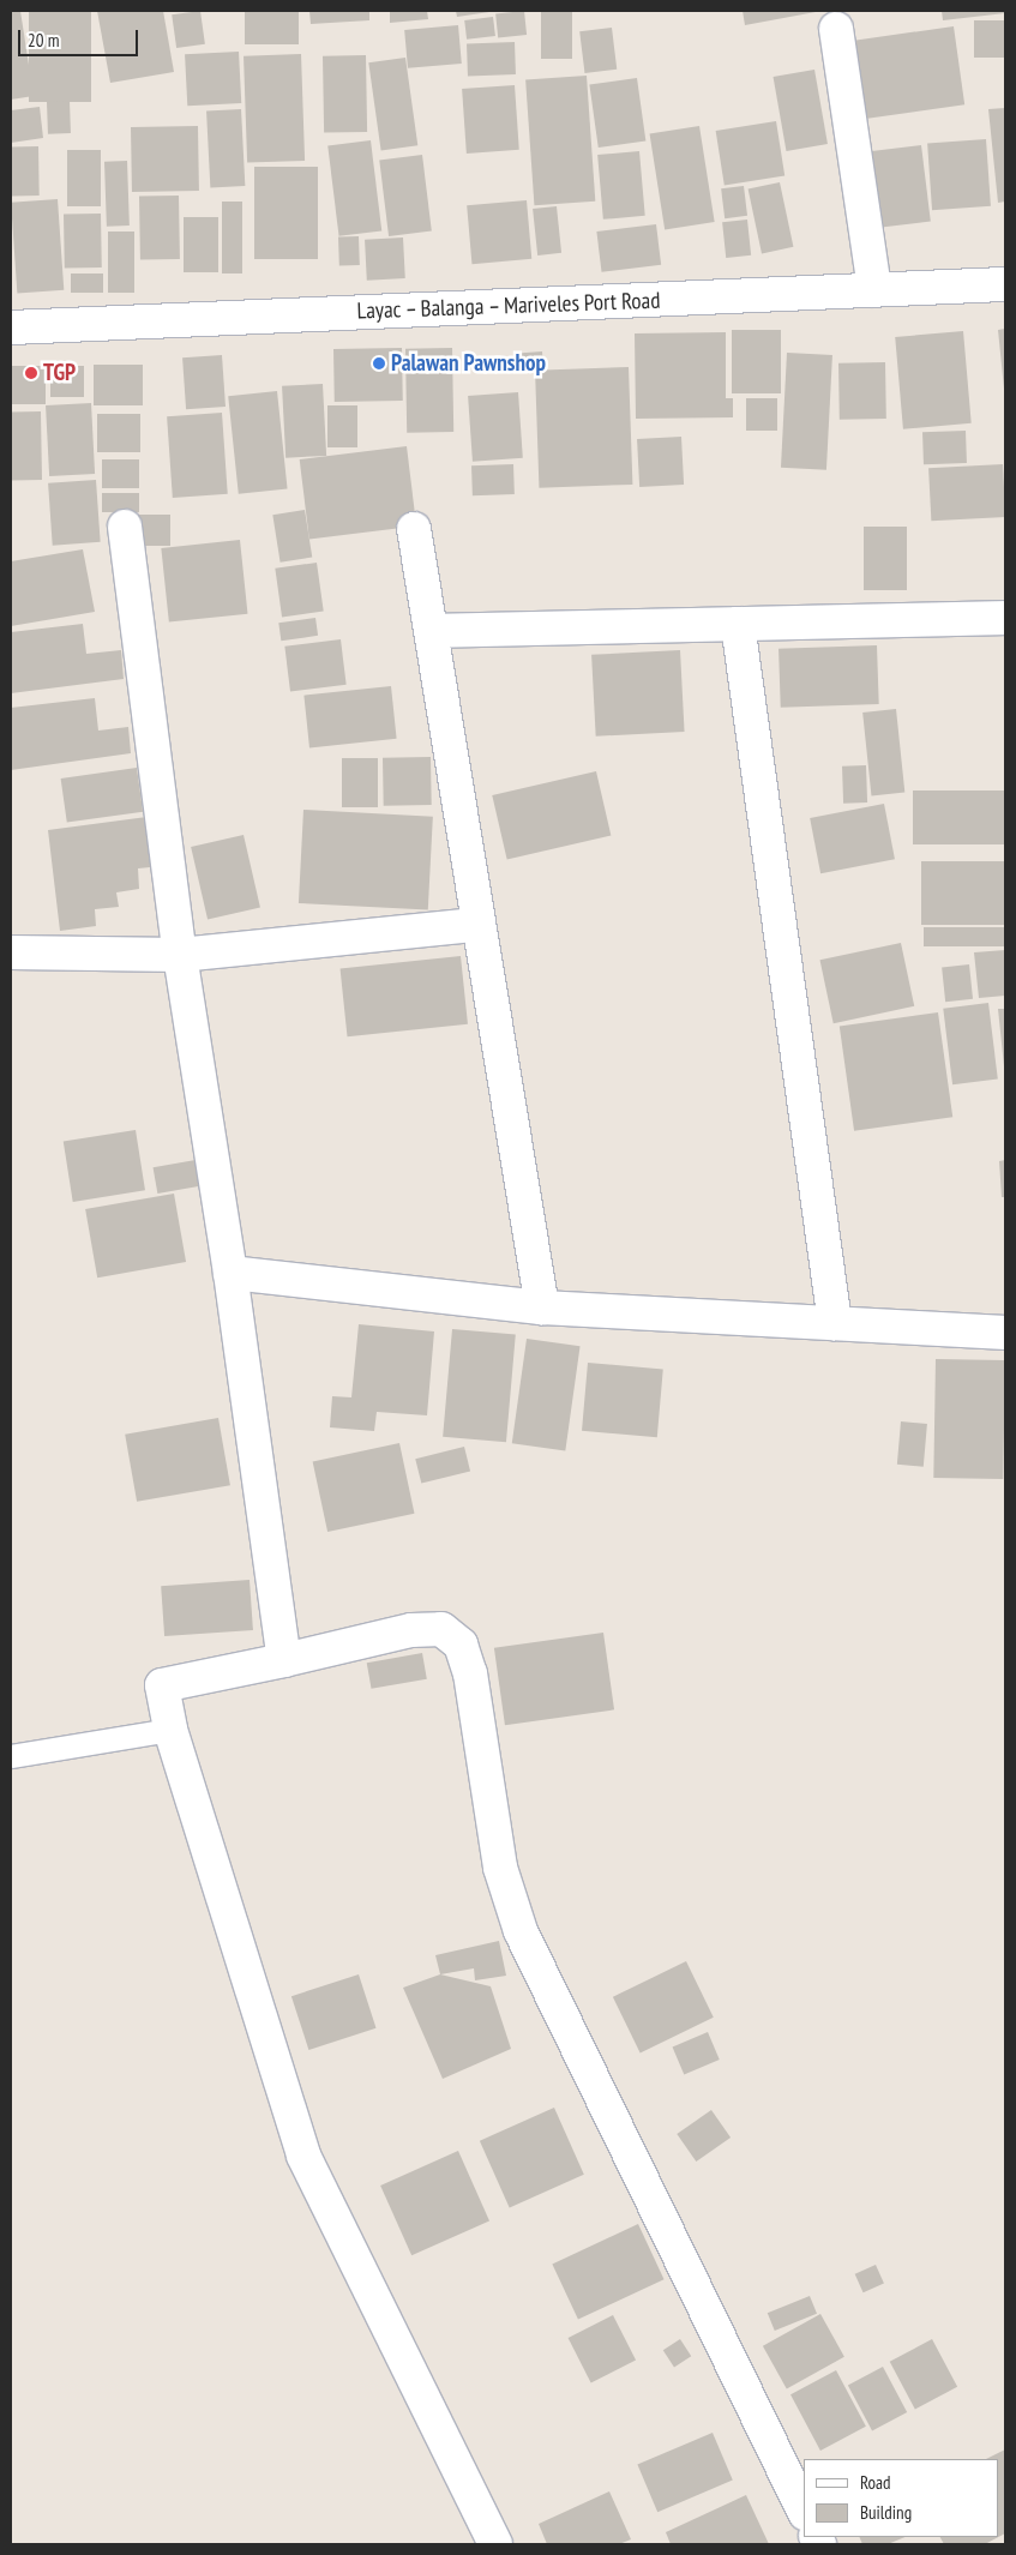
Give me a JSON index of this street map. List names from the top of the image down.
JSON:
{
  "streets": {
    "street": ["Layac – Balanga – Mariveles Port Road"]
  },
  "places": ["Palawan Pawnshop", "TGP"],
  "legend": ["Road", "Building"],
  "scale_bar": "20 m"
}
